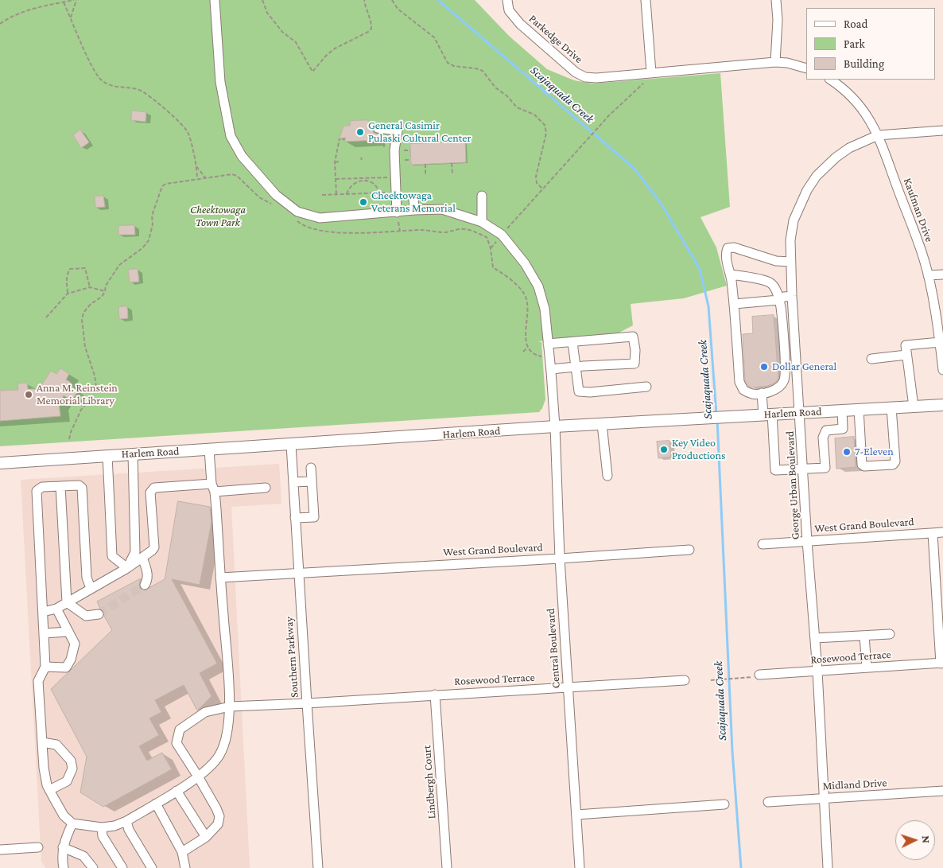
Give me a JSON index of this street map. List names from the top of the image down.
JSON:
{
  "streets": {
    "main road": ["Harlem Road"],
    "street": [
      "Parkedge Drive",
      "Kaufman Drive",
      "George Urban Boulevard",
      "West Grand Boulevard",
      "Central Boulevard",
      "Southern Parkway",
      "Rosewood Terrace",
      "Lindbergh Court",
      "Midland Drive"
    ]
  },
  "crossings": [
    ["Kaufman Drive", "George Urban Boulevard"],
    ["Harlem Road", "George Urban Boulevard"],
    ["Harlem Road", "Central Boulevard"],
    ["Harlem Road", "Southern Parkway"],
    ["George Urban Boulevard", "West Grand Boulevard"],
    ["George Urban Boulevard", "Rosewood Terrace"],
    ["George Urban Boulevard", "Midland Drive"],
    ["West Grand Boulevard", "Central Boulevard"],
    ["West Grand Boulevard", "Southern Parkway"],
    ["Central Boulevard", "Rosewood Terrace"],
    ["Southern Parkway", "Rosewood Terrace"],
    ["Rosewood Terrace", "Lindbergh Court"]
  ],
  "water": ["Scajaquada Creek"],
  "parks": ["Cheektowaga Town Park"],
  "places": [
    "General Casimir Pulaski Cultural Center",
    "Cheektowaga Veterans Memorial",
    "Dollar General",
    "Anna M. Reinstein Memorial Library",
    "Key Video Productions",
    "7-Eleven"
  ],
  "legend": ["Road", "Park", "Building"],
  "north": "right"
}
